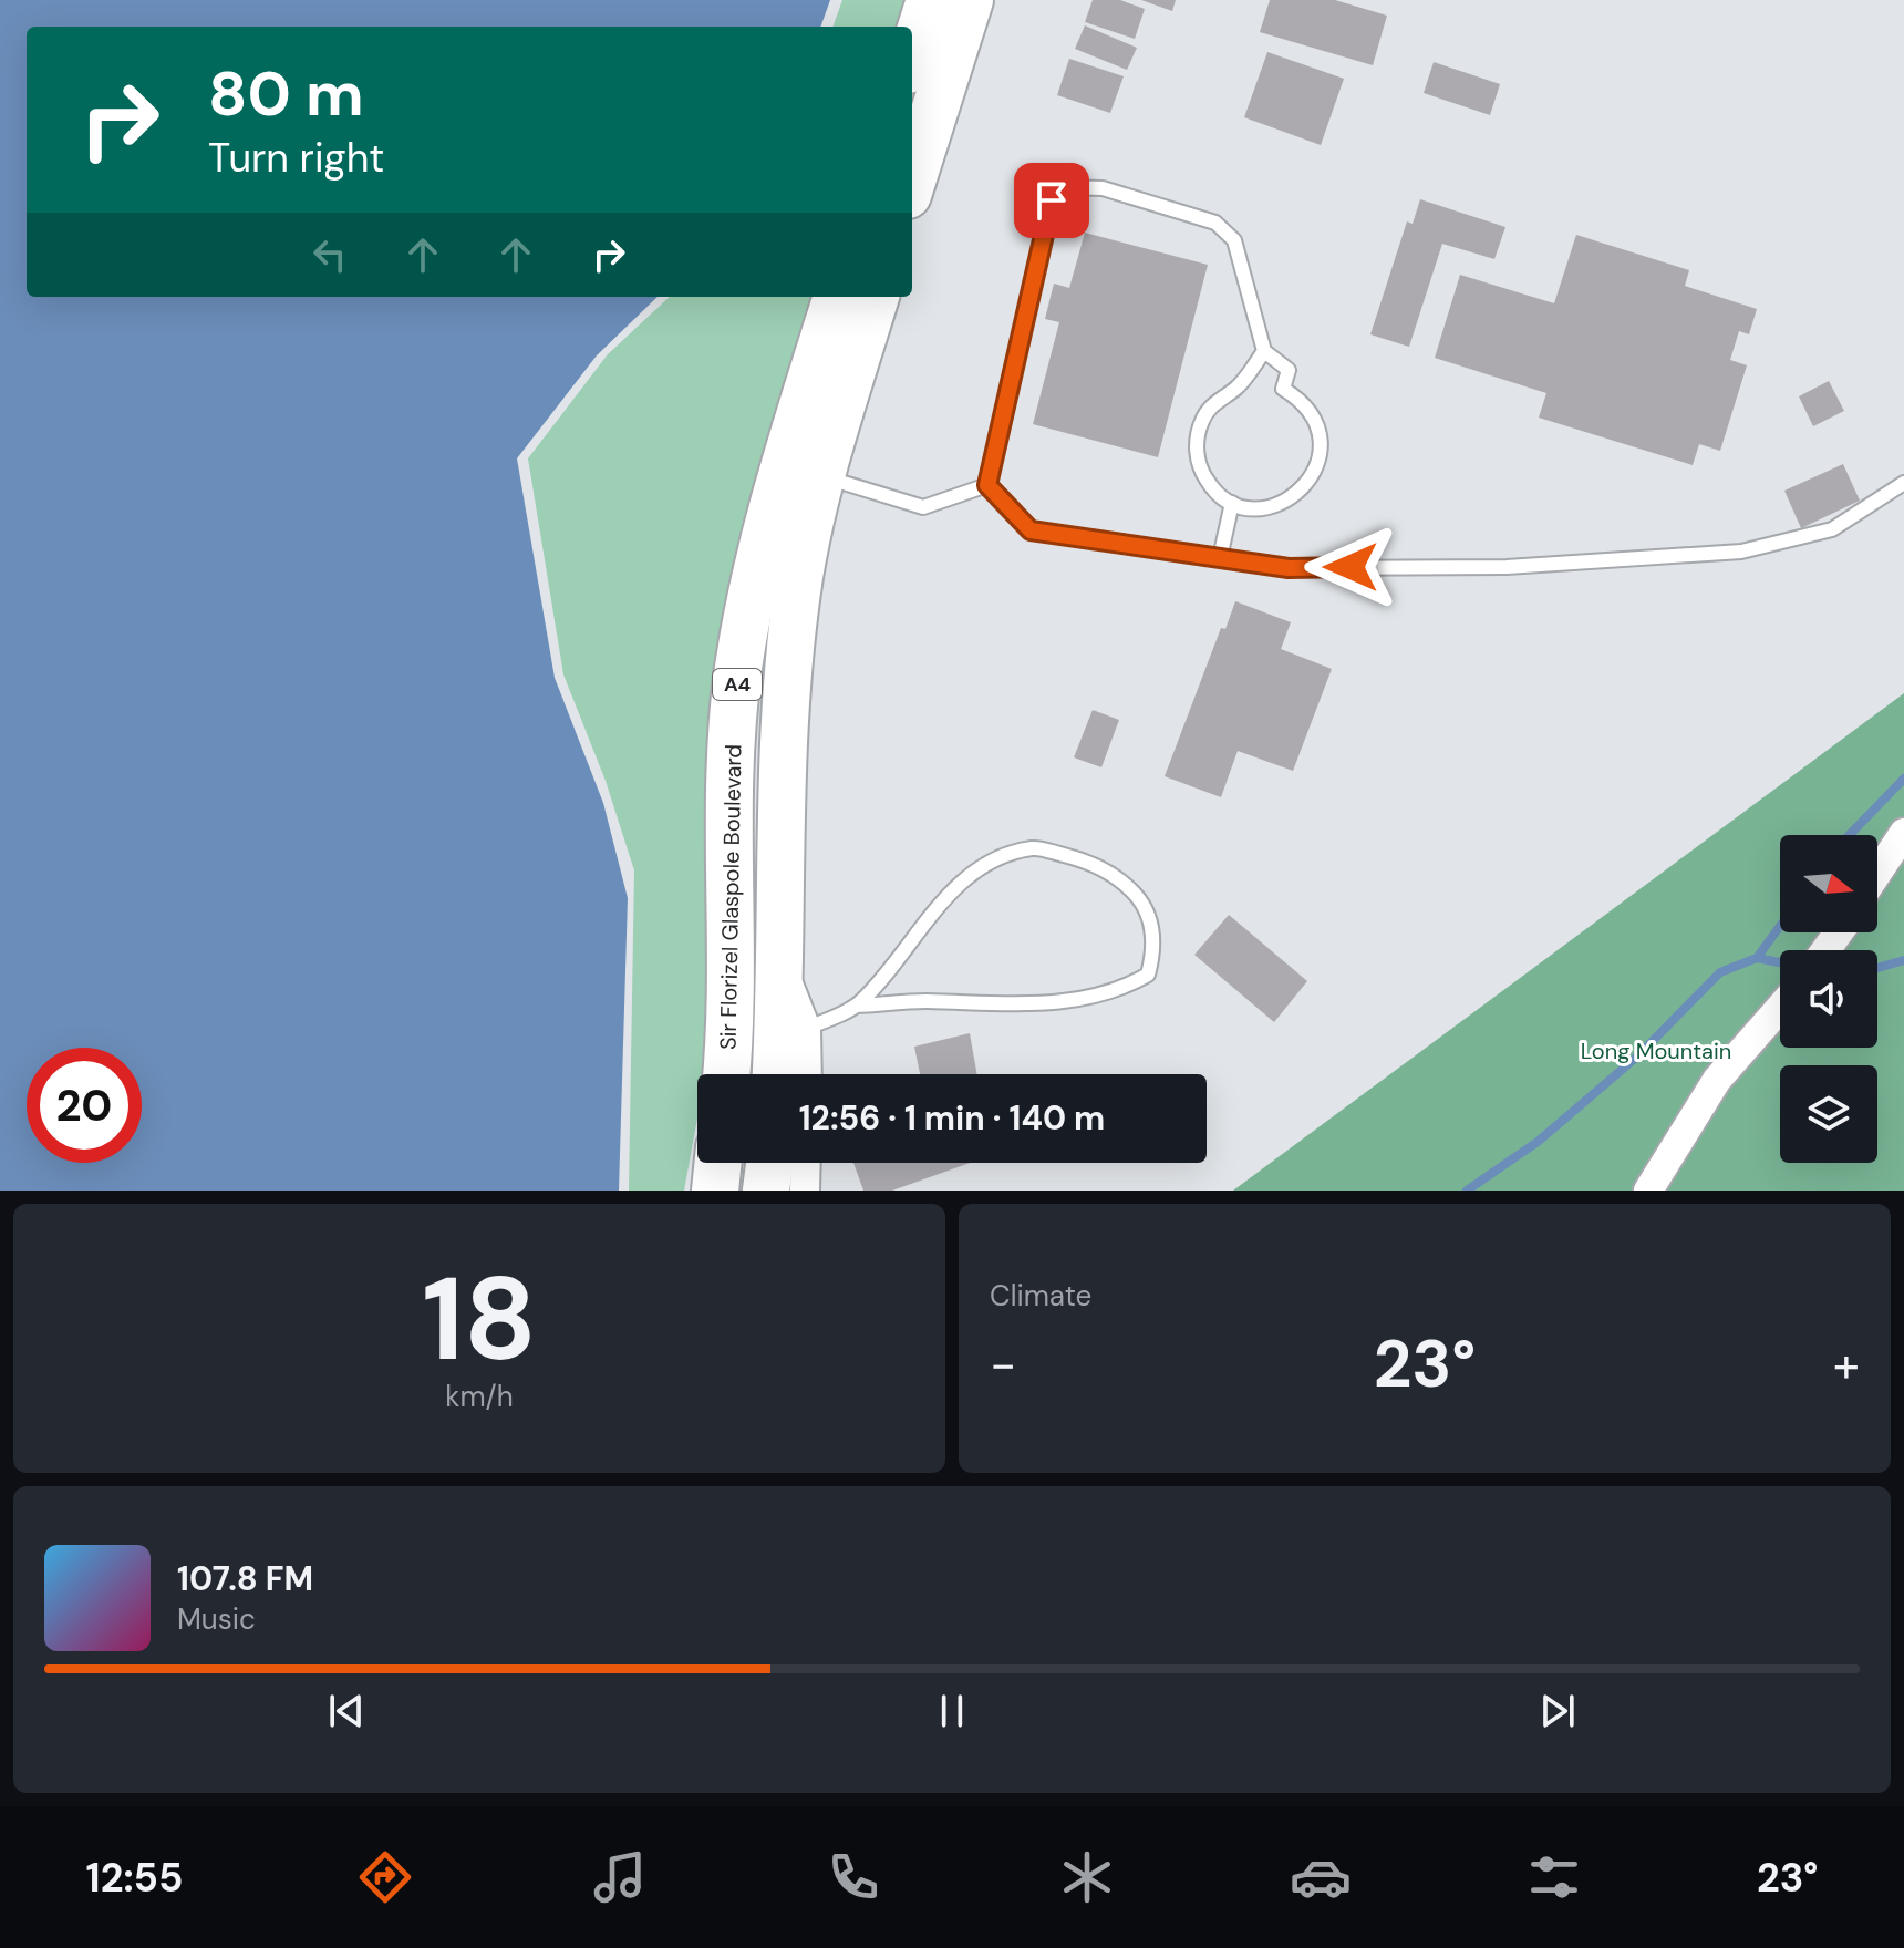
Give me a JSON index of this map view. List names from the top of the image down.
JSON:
{
  "streets": {
    "highway": ["A4", "Sir Florizel Glaspole Boulevard"]
  },
  "parks": ["Long Mountain"],
  "north": "right",
  "page": {
    "turn": ["80 m", "Turn right"],
    "limit": "20",
    "trip": "12:56 · 1 min · 140 m",
    "tile": [
      ["18", "km/h"],
      "Climate"
    ],
    "heat": ["−", "23°", "+"],
    "song": ["107.8 FM", "Music"],
    "tabs": ["12:55", "23°"]
  }
}
